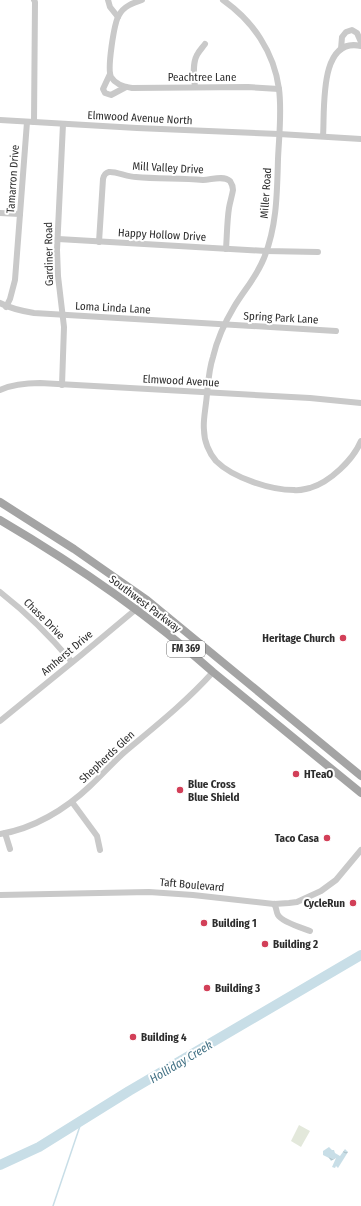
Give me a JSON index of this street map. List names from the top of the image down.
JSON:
{
  "streets": {
    "main road": ["Southwest Parkway", "FM 369"],
    "street": [
      "Peachtree Lane",
      "Elmwood Avenue North",
      "Mill Valley Drive",
      "Tamarron Drive",
      "Miller Road",
      "Happy Hollow Drive",
      "Gardiner Road",
      "Loma Linda Lane",
      "Spring Park Lane",
      "Elmwood Avenue",
      "Chase Drive",
      "Amherst Drive",
      "Shepherds Glen",
      "Taft Boulevard"
    ]
  },
  "crossings": [
    ["Peachtree Lane", "Miller Road"],
    ["Elmwood Avenue North", "Tamarron Drive"],
    ["Elmwood Avenue North", "Miller Road"],
    ["Elmwood Avenue North", "Gardiner Road"],
    ["Mill Valley Drive", "Happy Hollow Drive"],
    ["Tamarron Drive", "Loma Linda Lane"],
    ["Miller Road", "Happy Hollow Drive"],
    ["Miller Road", "Loma Linda Lane"],
    ["Miller Road", "Spring Park Lane"],
    ["Miller Road", "Elmwood Avenue"],
    ["Happy Hollow Drive", "Gardiner Road"],
    ["Gardiner Road", "Loma Linda Lane"],
    ["Gardiner Road", "Elmwood Avenue"],
    ["Loma Linda Lane", "Spring Park Lane"],
    ["Southwest Parkway", "Amherst Drive"],
    ["Southwest Parkway", "Shepherds Glen"],
    ["Chase Drive", "Amherst Drive"]
  ],
  "water": ["Holliday Creek"],
  "places": [
    "Heritage Church",
    "HTeaO",
    "Blue Cross Blue Shield",
    "Taco Casa",
    "CycleRun",
    "Building 1",
    "Building 2",
    "Building 3",
    "Building 4"
  ]
}
